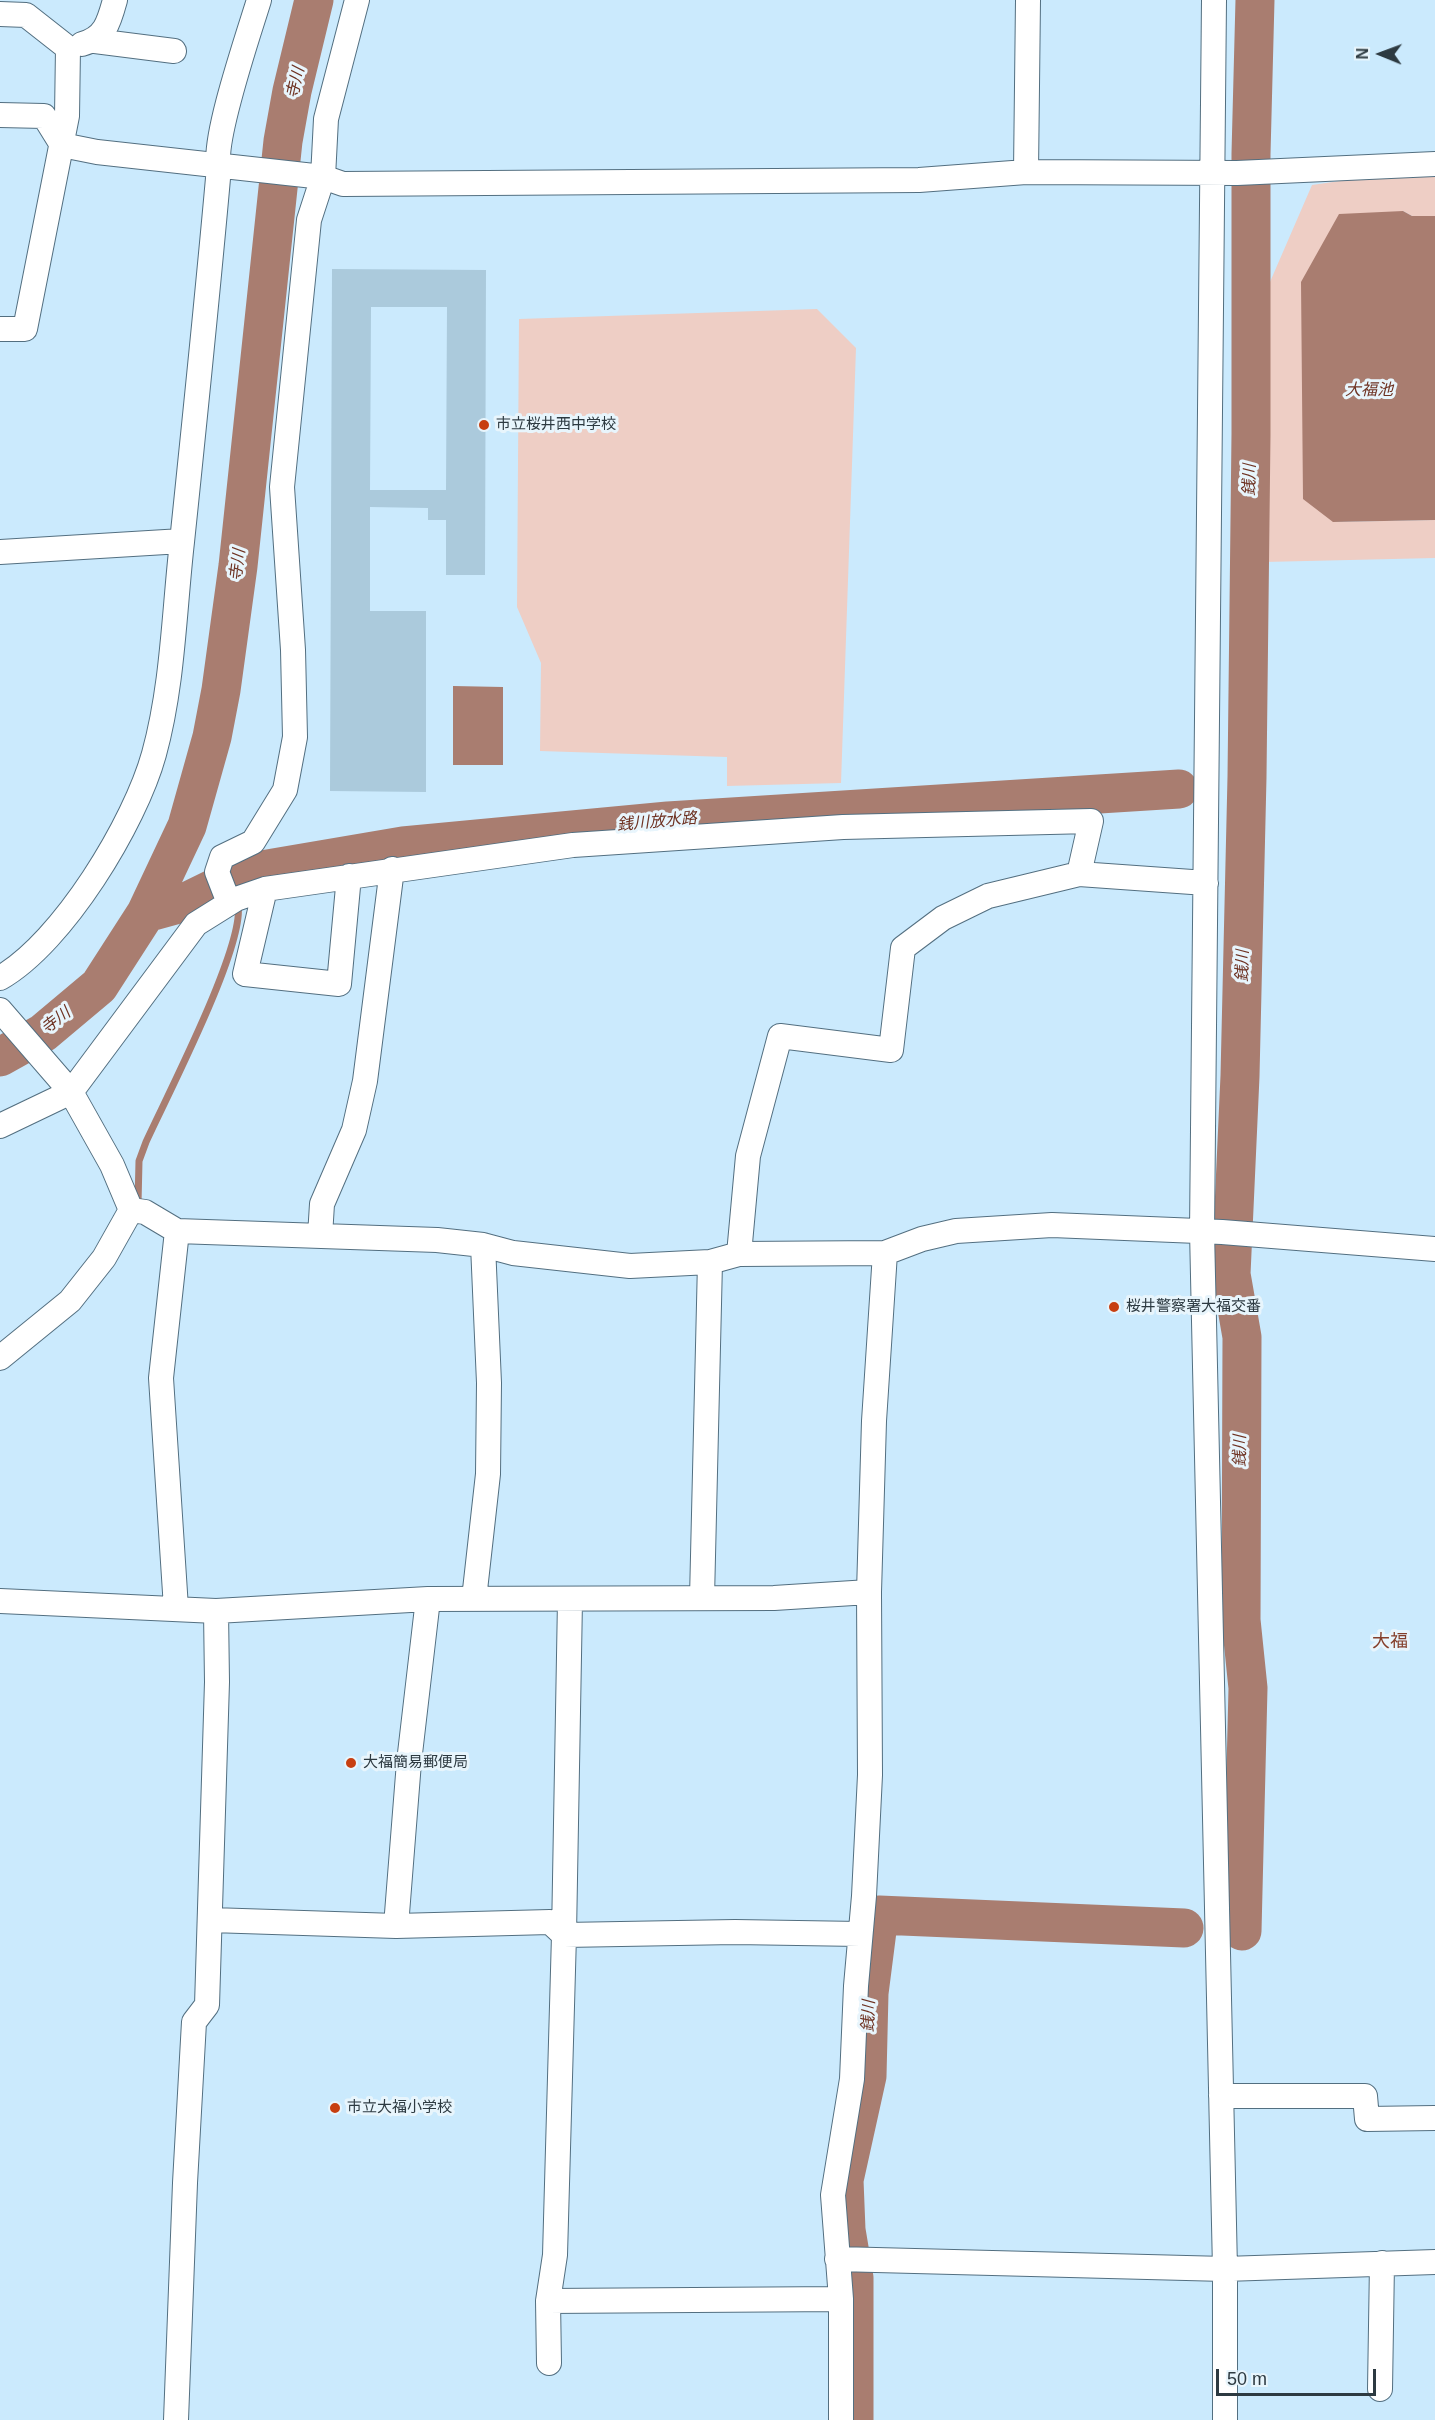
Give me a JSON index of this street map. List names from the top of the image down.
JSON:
{
  "districts": ["大福"],
  "water": [
    "寺川",
    "大福池",
    "銭川",
    "銭川放水路"
  ],
  "places": [
    "市立桜井西中学校",
    "桜井警察署大福交番",
    "大福簡易郵便局",
    "市立大福小学校"
  ],
  "scale_bar": "50 m",
  "north": "left"
}
